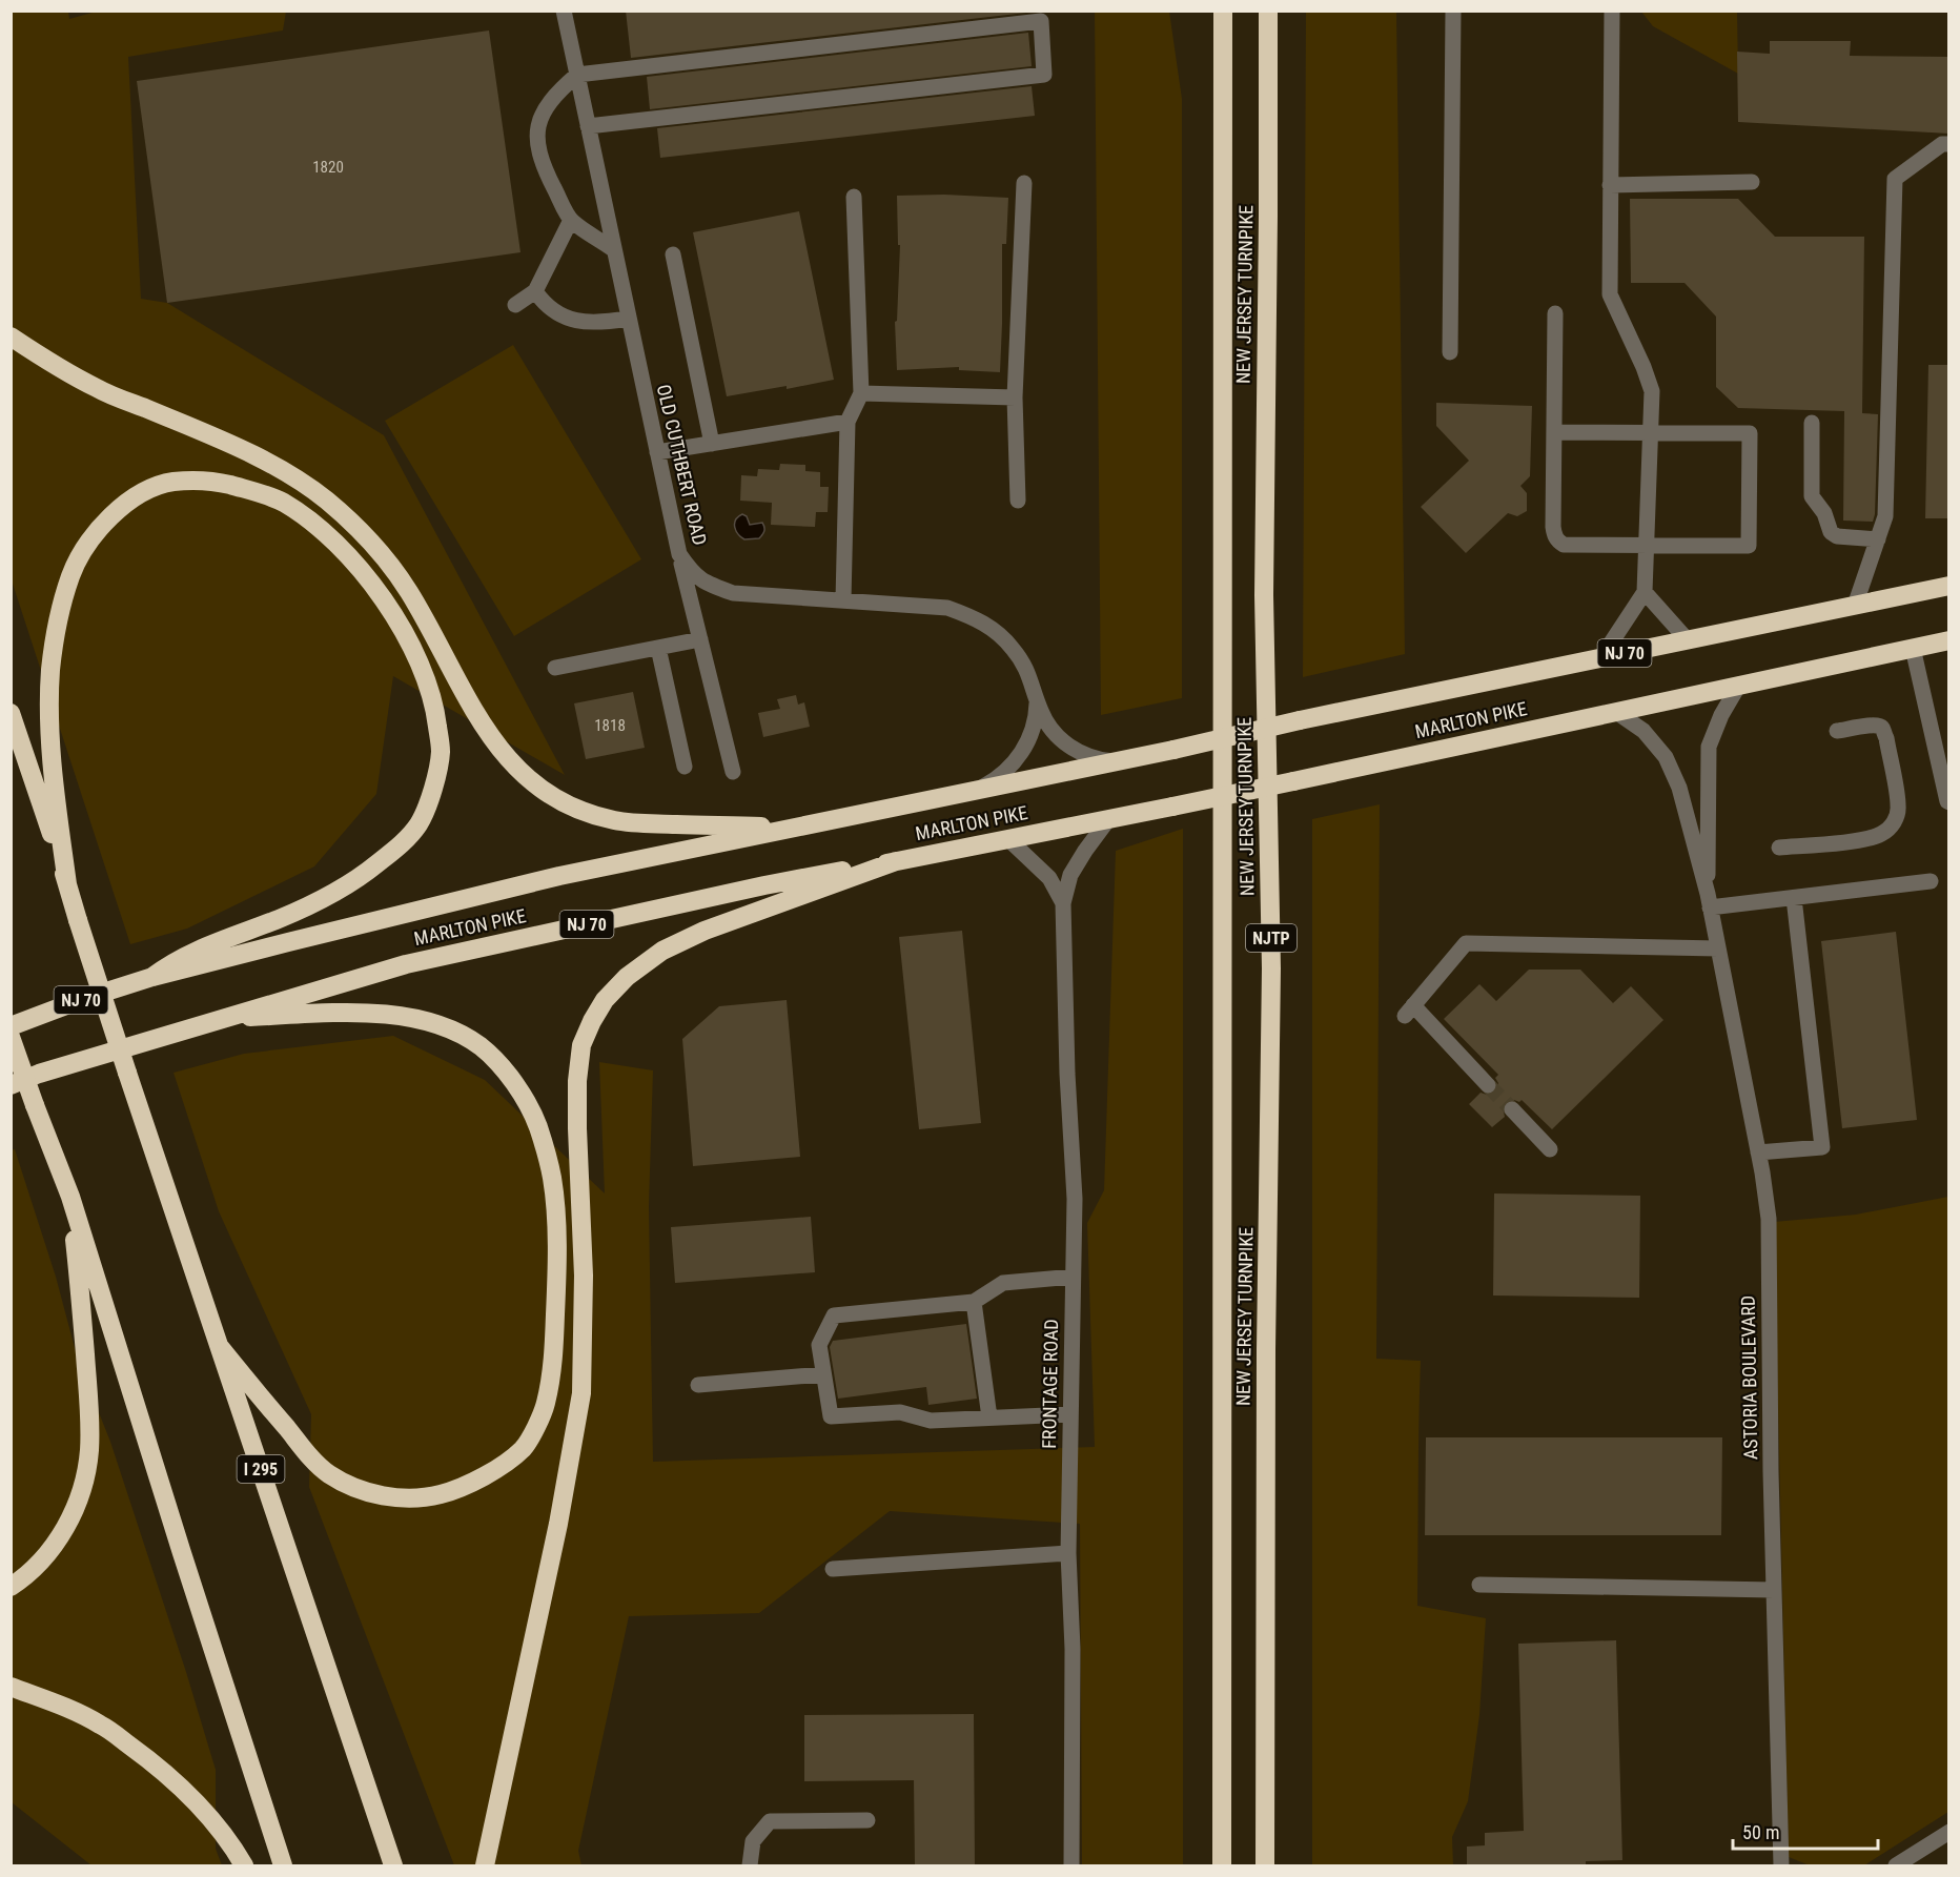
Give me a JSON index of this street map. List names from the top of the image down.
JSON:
{
  "streets": {
    "highway": [
      "NEW JERSEY TURNPIKE",
      "NJ 70",
      "MARLTON PIKE",
      "NJTP",
      "I 295"
    ],
    "street": ["OLD CUTHBERT ROAD", "ASTORIA BOULEVARD", "FRONTAGE ROAD"]
  },
  "crossings": [
    ["OLD CUTHBERT ROAD", "MARLTON PIKE"],
    ["MARLTON PIKE", "ASTORIA BOULEVARD"],
    ["MARLTON PIKE", "FRONTAGE ROAD"]
  ],
  "house_numbers": ["1820", "1818"],
  "scale_bar": "50 m"
}
